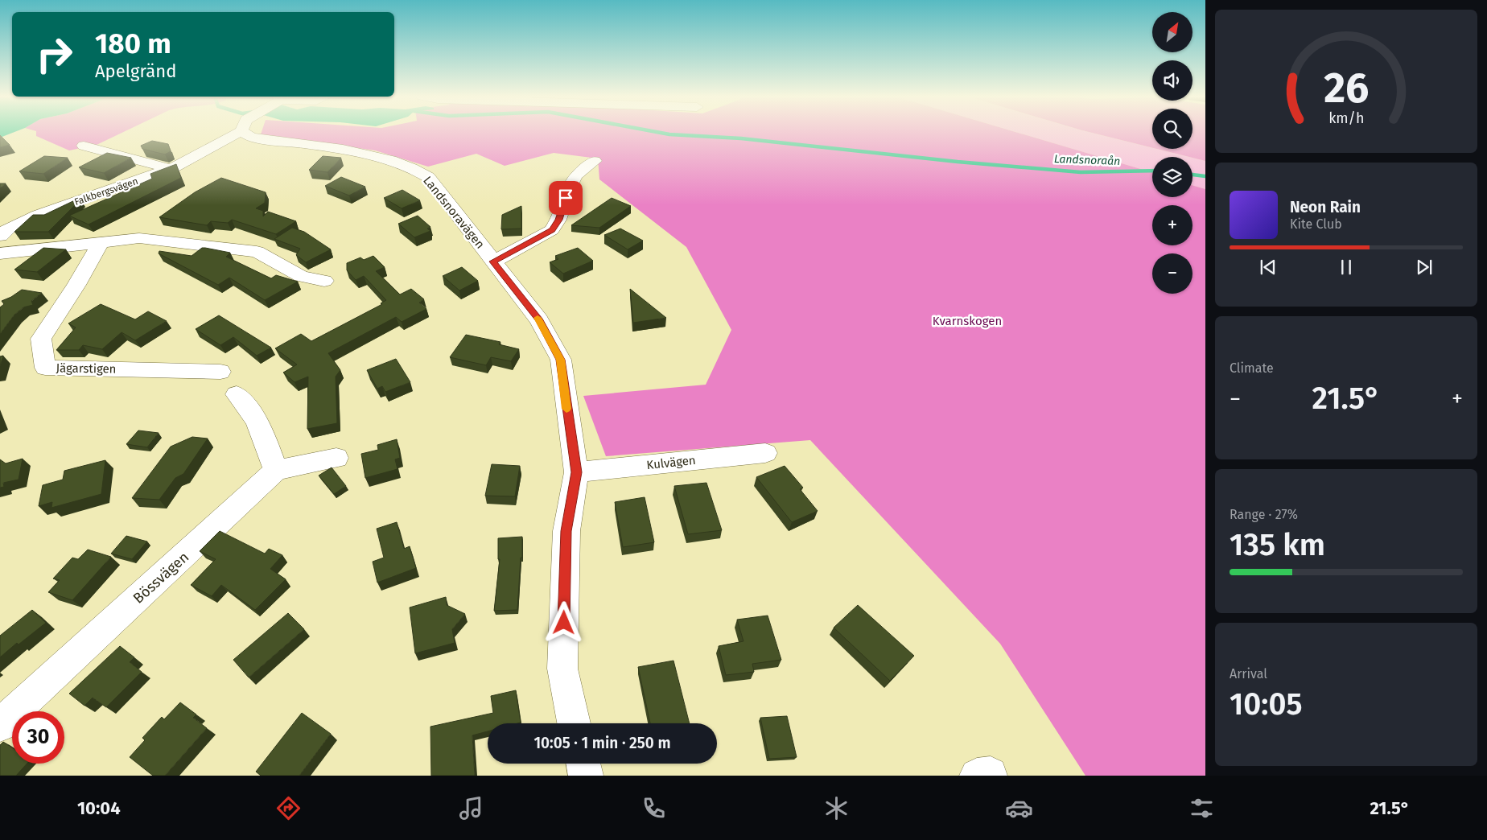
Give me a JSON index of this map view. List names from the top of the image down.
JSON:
{
  "streets": {
    "street": [
      "Falkbergsvägen",
      "Landsnoravägen",
      "Jägarstigen",
      "Kulvägen",
      "Bössvägen"
    ]
  },
  "crossings": [
    ["Landsnoravägen", "Kulvägen"]
  ],
  "water": ["Landsnoraån"],
  "parks": ["Kvarnskogen"],
  "north": "top right",
  "page": {
    "map_buttons": ["+", "−"],
    "turn": ["180 m", "Apelgränd"],
    "song": ["Neon Rain", "Kite Club"],
    "tile": [
      "Climate",
      ["Range · 27%", "135 km"],
      ["Arrival", "10:05"]
    ],
    "heat": ["−", "21.5°", "+"],
    "limit": "30",
    "trip": "10:05 · 1 min · 250 m",
    "tabs": ["10:04", "21.5°"],
    "gauge": ["26", "km/h"]
  }
}
